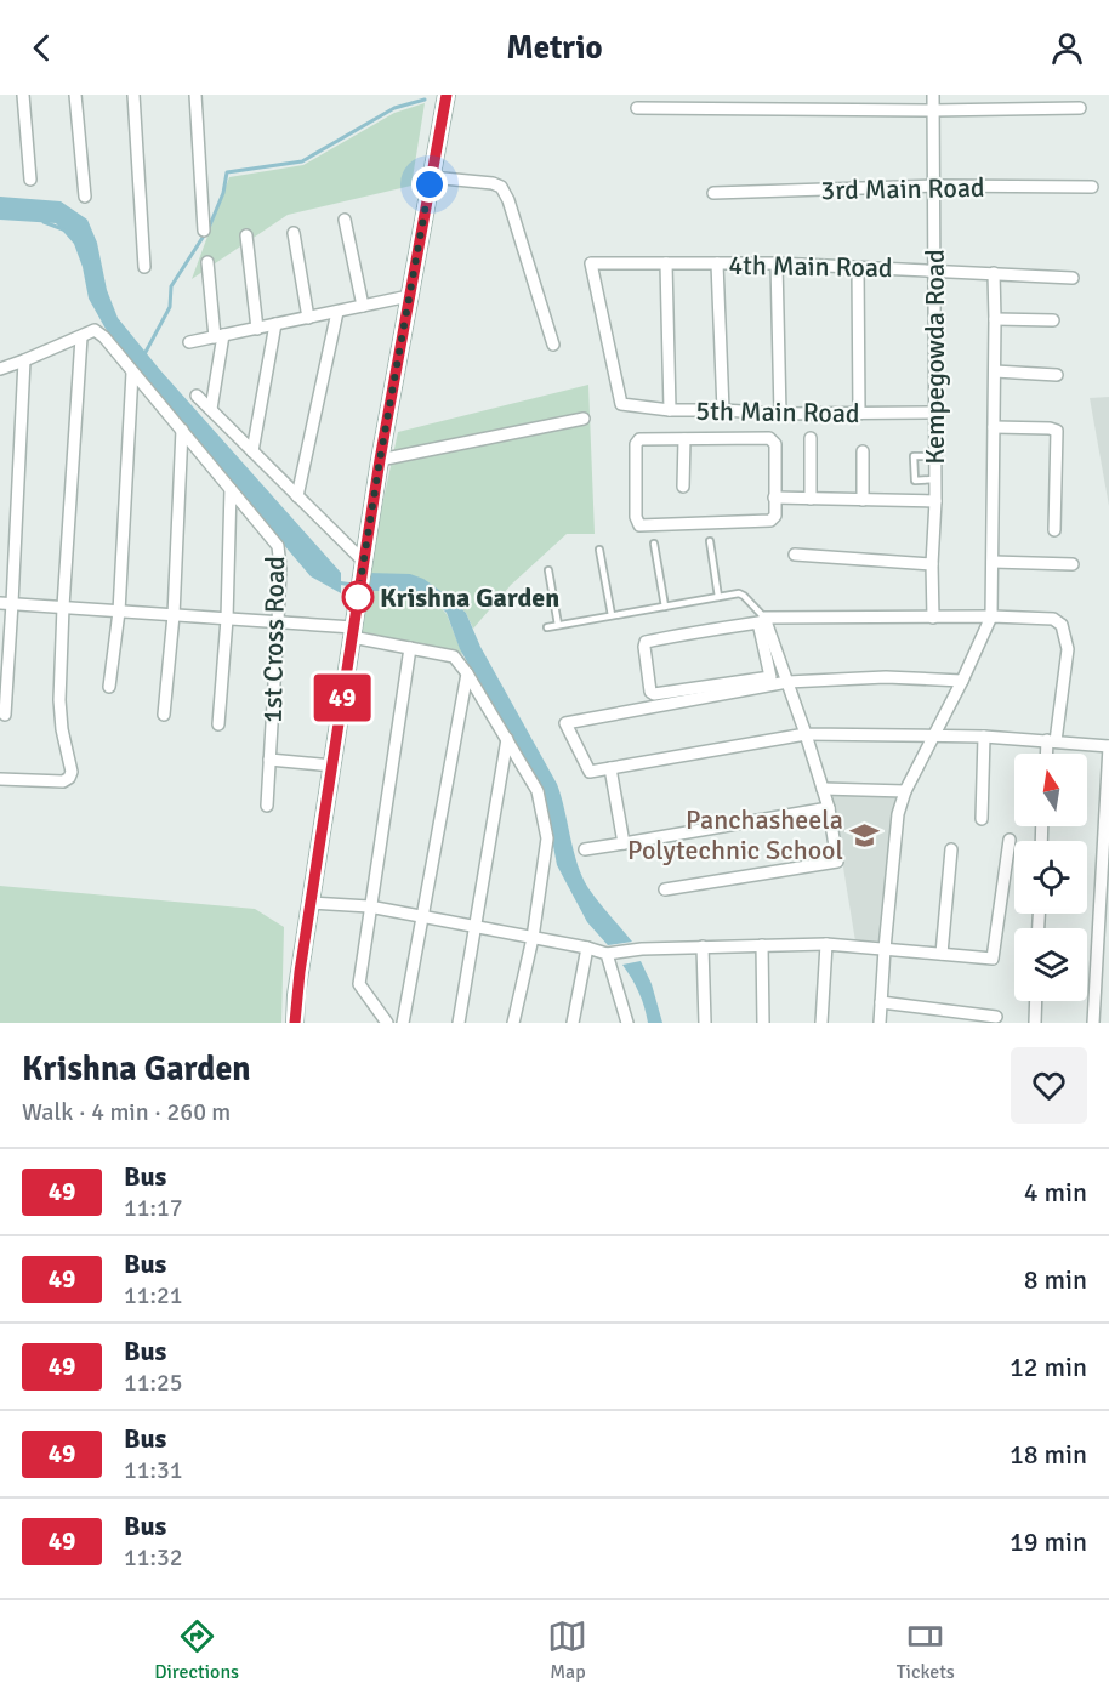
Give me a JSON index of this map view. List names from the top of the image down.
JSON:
{
  "streets": {
    "street": [
      "3rd Main Road",
      "4th Main Road",
      "Kempegowda Road",
      "5th Main Road",
      "1st Cross Road"
    ]
  },
  "crossings": [
    ["3rd Main Road", "Kempegowda Road"],
    ["4th Main Road", "Kempegowda Road"],
    ["4th Main Road", "5th Main Road"],
    ["Kempegowda Road", "5th Main Road"]
  ],
  "places": {
    "other": ["Krishna Garden"],
    "school or university": ["Panchasheela Polytechnic School"]
  },
  "lines": ["bus line 49"],
  "north": "top",
  "page": {
    "header": "Metrio",
    "on_map": "49",
    "heading": ["Krishna Garden", "Walk · 4 min · 260 m"],
    "list": [
      {
        "mark": "49",
        "name": "Bus",
        "note": "11:17",
        "value": "4 min"
      },
      {
        "mark": "49",
        "name": "Bus",
        "note": "11:21",
        "value": "8 min"
      },
      {
        "mark": "49",
        "name": "Bus",
        "note": "11:25",
        "value": "12 min"
      },
      {
        "mark": "49",
        "name": "Bus",
        "note": "11:31",
        "value": "18 min"
      },
      {
        "mark": "49",
        "name": "Bus",
        "note": "11:32",
        "value": "19 min"
      }
    ],
    "tabs": ["Directions", "Map", "Tickets"]
  }
}
